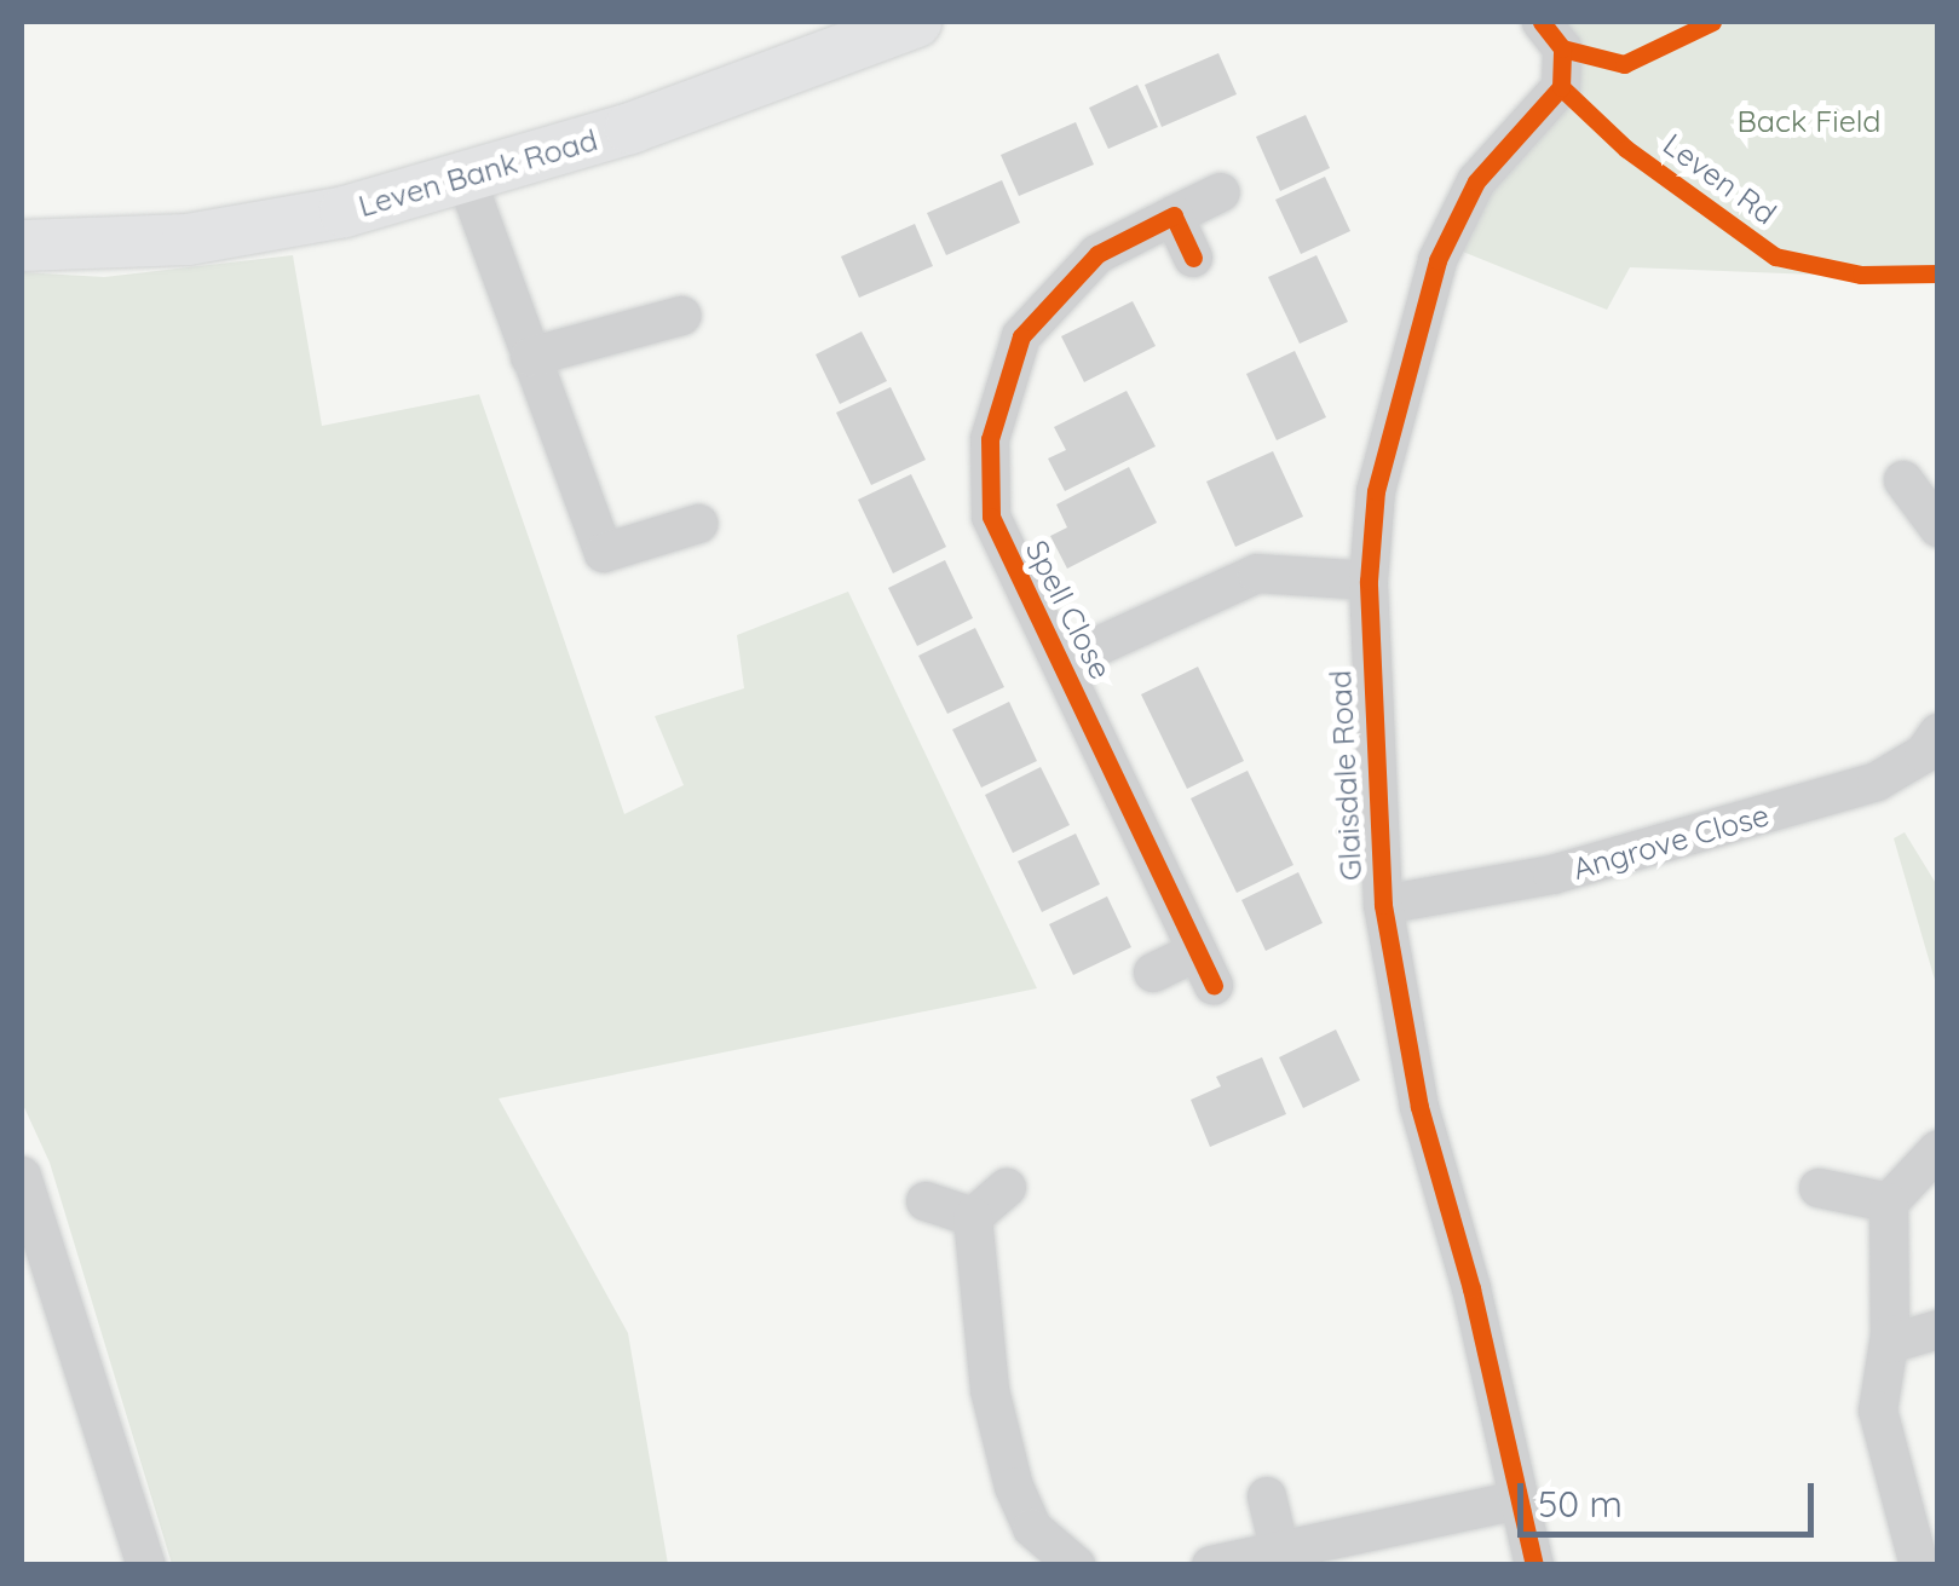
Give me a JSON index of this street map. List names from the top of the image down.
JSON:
{
  "streets": {
    "main road": ["Leven Bank Road"],
    "street": ["Spell Close", "Glaisdale Road", "Angrove Close"],
    "cycle path": ["Leven Rd"]
  },
  "crossings": [
    ["Spell Close", "Glaisdale Road"],
    ["Glaisdale Road", "Angrove Close"]
  ],
  "parks": ["Back Field"],
  "scale_bar": "50 m"
}
